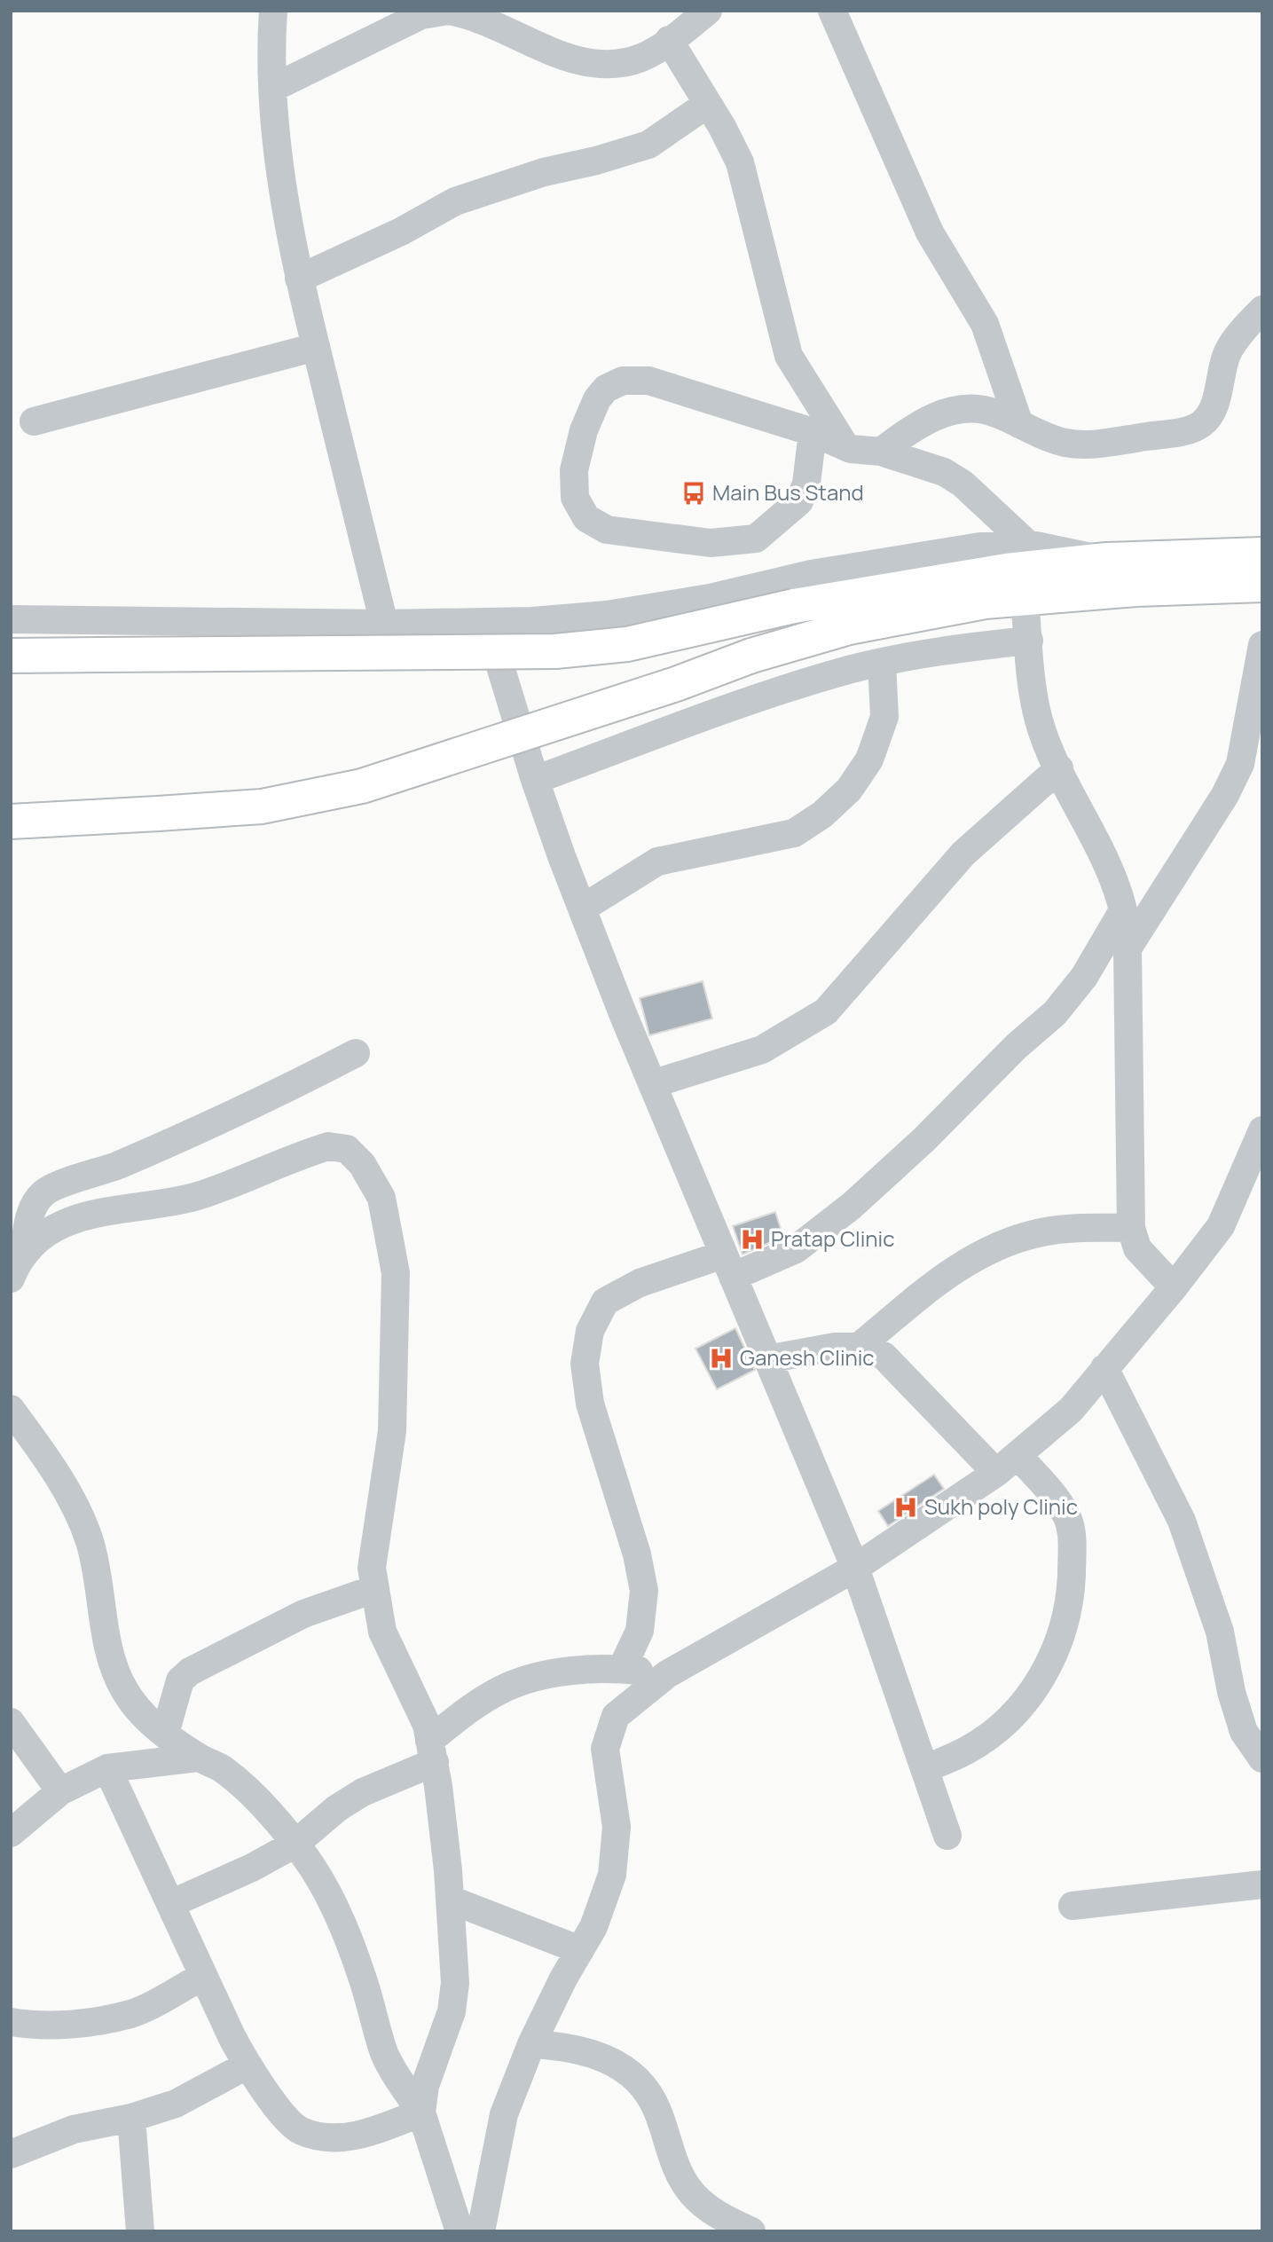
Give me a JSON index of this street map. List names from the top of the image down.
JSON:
{
  "places": {
    "bus stop": ["Main Bus Stand"],
    "hospital": ["Pratap Clinic", "Ganesh Clinic", "Sukh poly Clinic"]
  }
}
